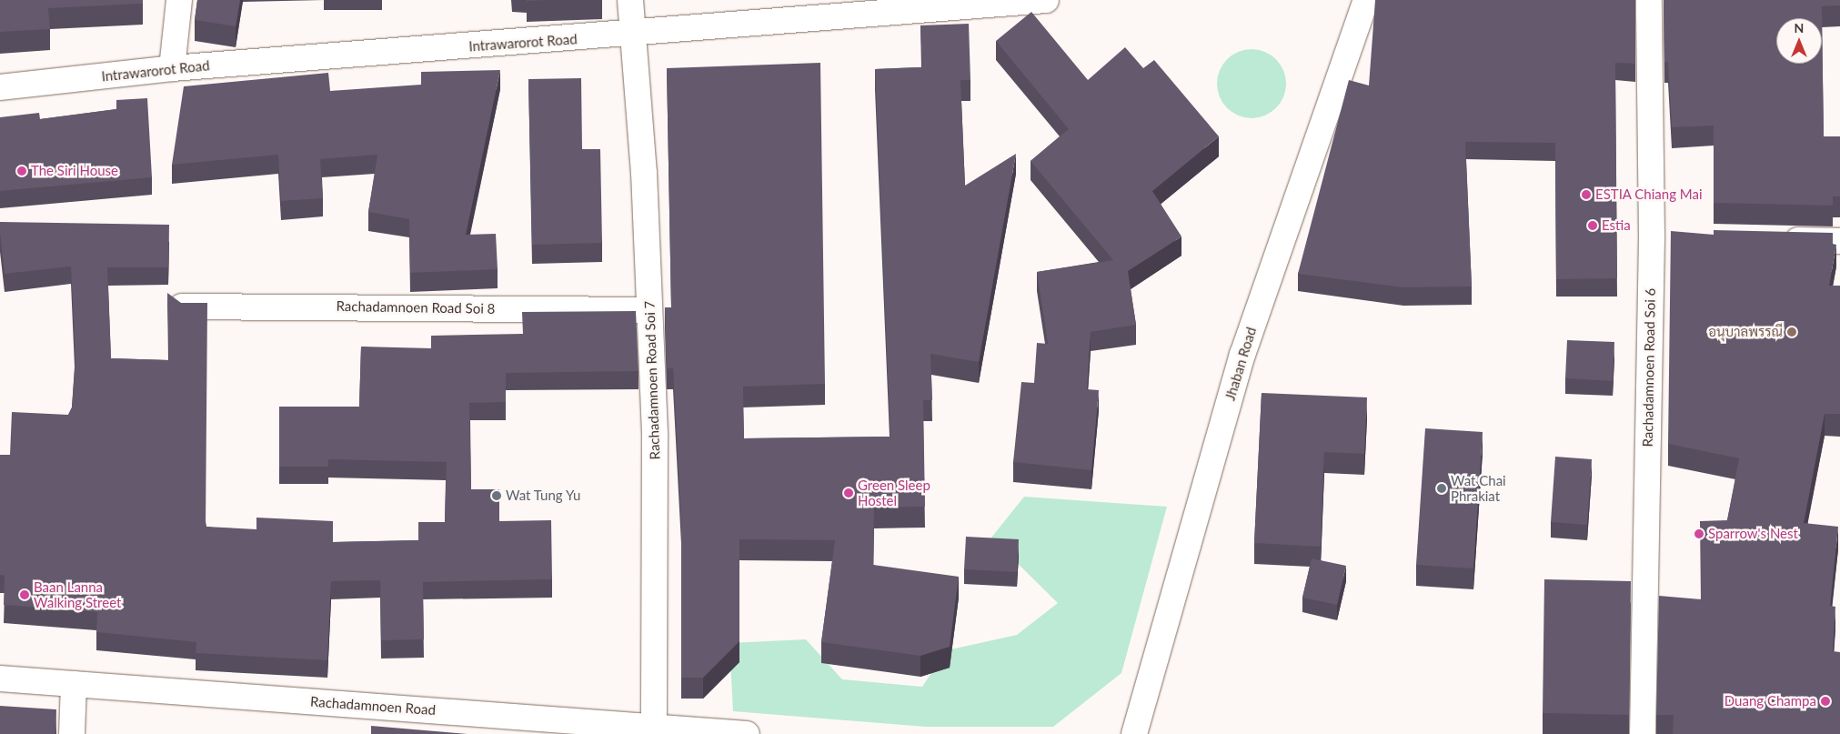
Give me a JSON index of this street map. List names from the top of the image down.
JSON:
{
  "streets": {
    "street": [
      "Intrawarorot Road",
      "Rachadamnoen Road Soi 8",
      "Jhaban Road",
      "Rachadamnoen Road Soi 6",
      "Rachadamnoen Road Soi 7",
      "Rachadamnoen Road"
    ]
  },
  "crossings": [
    ["Intrawarorot Road", "Rachadamnoen Road Soi 7"],
    ["Rachadamnoen Road Soi 8", "Rachadamnoen Road Soi 7"],
    ["Rachadamnoen Road Soi 7", "Rachadamnoen Road"]
  ],
  "places": [
    "The Siri House",
    "ESTIA Chiang Mai",
    "Estia",
    "อนุบาลพรรณี",
    "Wat Chai Phrakiat",
    "Green Sleep Hostel",
    "Wat Tung Yu",
    "Sparrow's Nest",
    "Baan Lanna Walking Street",
    "Duang Champa"
  ],
  "north": "top"
}
